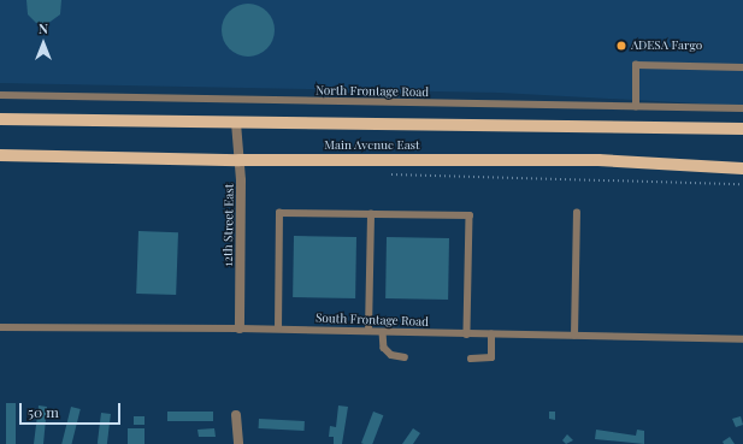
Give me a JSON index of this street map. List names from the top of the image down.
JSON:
{
  "streets": {
    "main road": ["Main Avenue East"],
    "street": ["12th Street East"],
    "lane": ["North Frontage Road", "South Frontage Road"]
  },
  "crossings": [
    ["Main Avenue East", "12th Street East"],
    ["12th Street East", "South Frontage Road"]
  ],
  "places": ["ADESA Fargo"],
  "scale_bar": "50 m",
  "north": "top"
}
